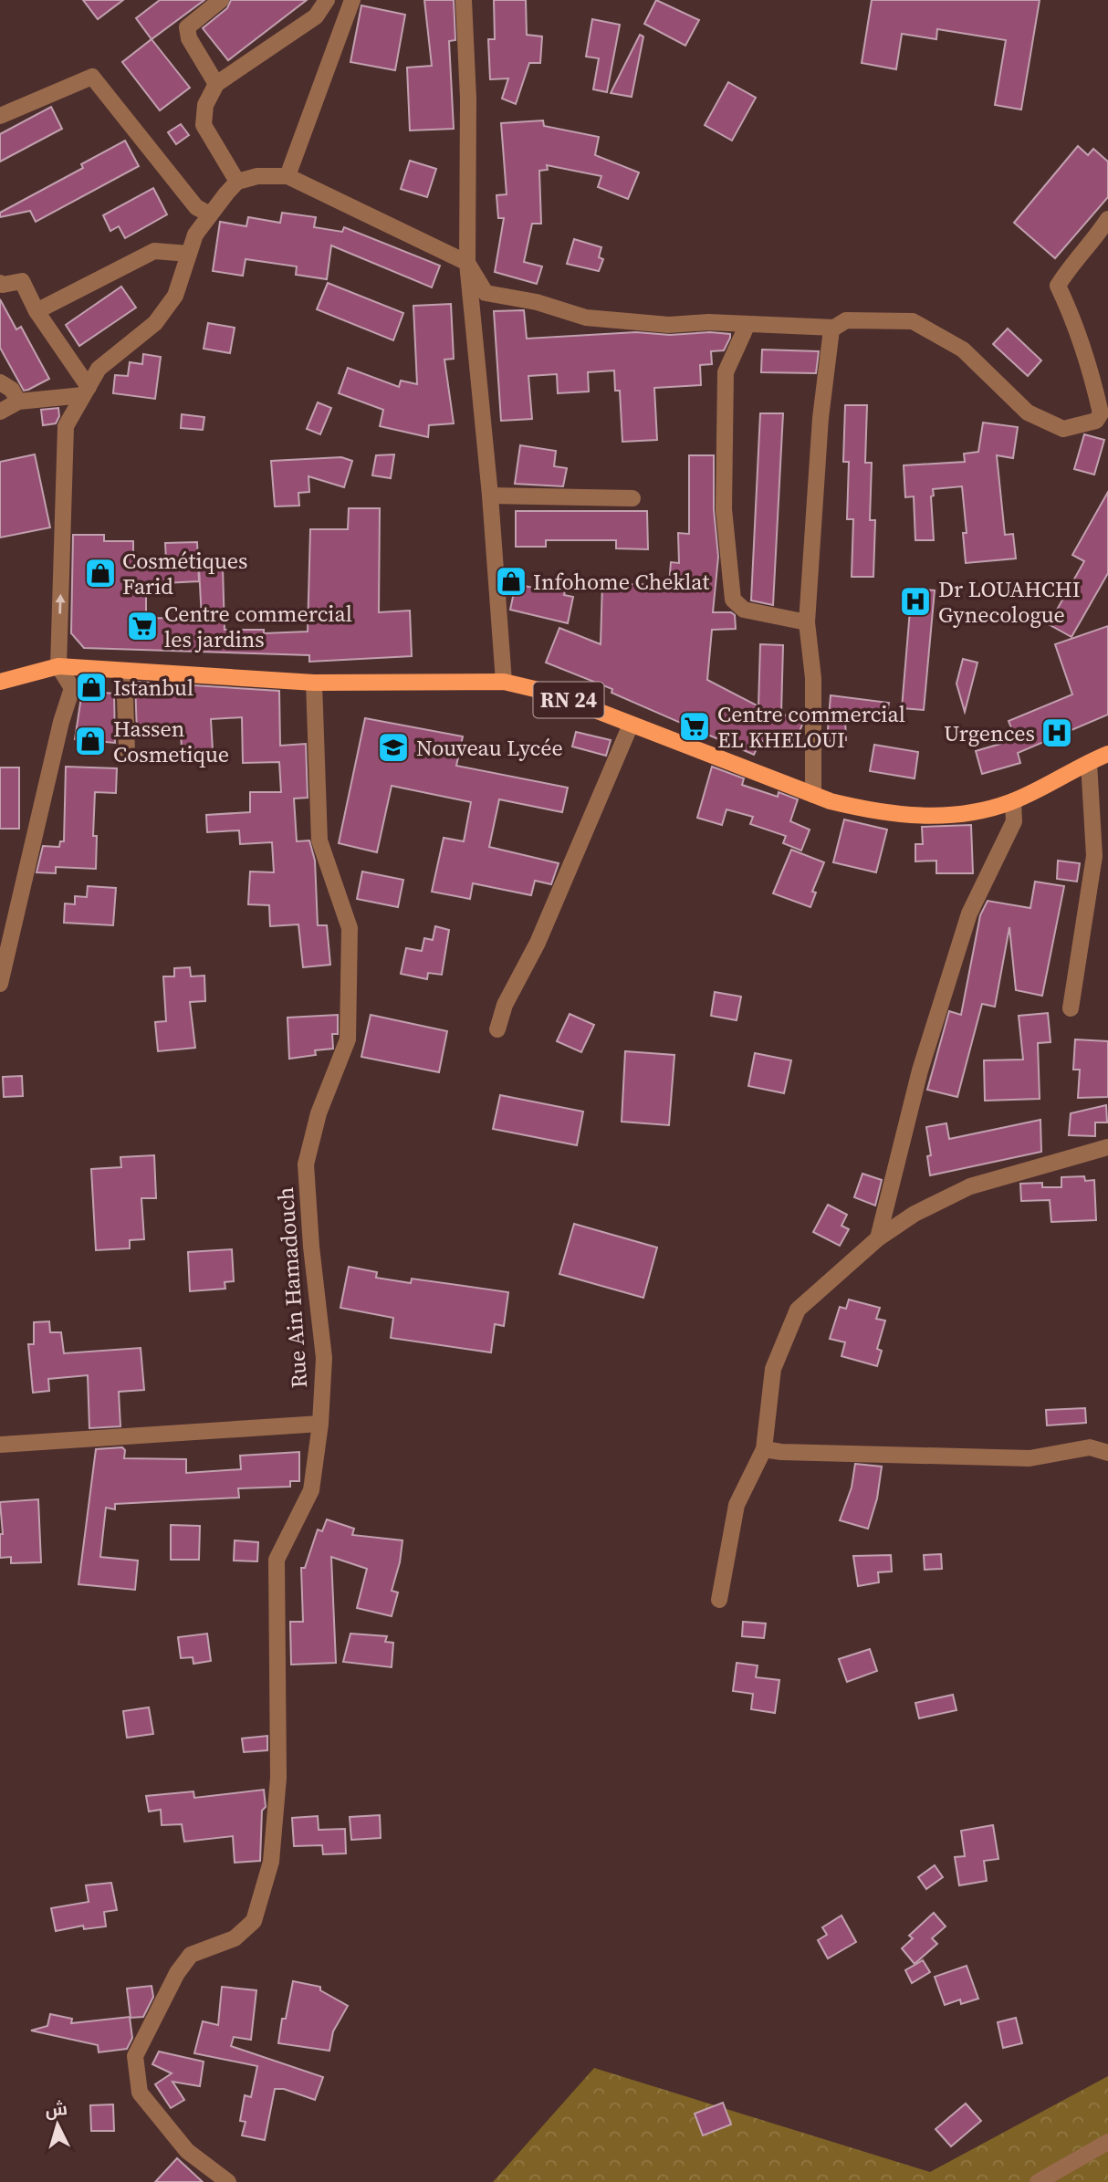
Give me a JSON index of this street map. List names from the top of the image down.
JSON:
{
  "streets": {
    "main road": ["RN 24"],
    "street": ["Rue Ain Hamadouch"]
  },
  "crossings": [
    ["RN 24", "Rue Ain Hamadouch"]
  ],
  "places": {
    "shop": [
      "Cosmétiques Farid",
      "Infohome Cheklat",
      "Istanbul",
      "Hassen Cosmetique"
    ],
    "hospital": ["Dr LOUAHCHI Gynecologue", "Urgences"],
    "supermarket": ["Centre commercial les jardins", "Centre commercial EL KHELOUI"],
    "school or university": ["Nouveau Lycée"]
  },
  "north": "top"
}
